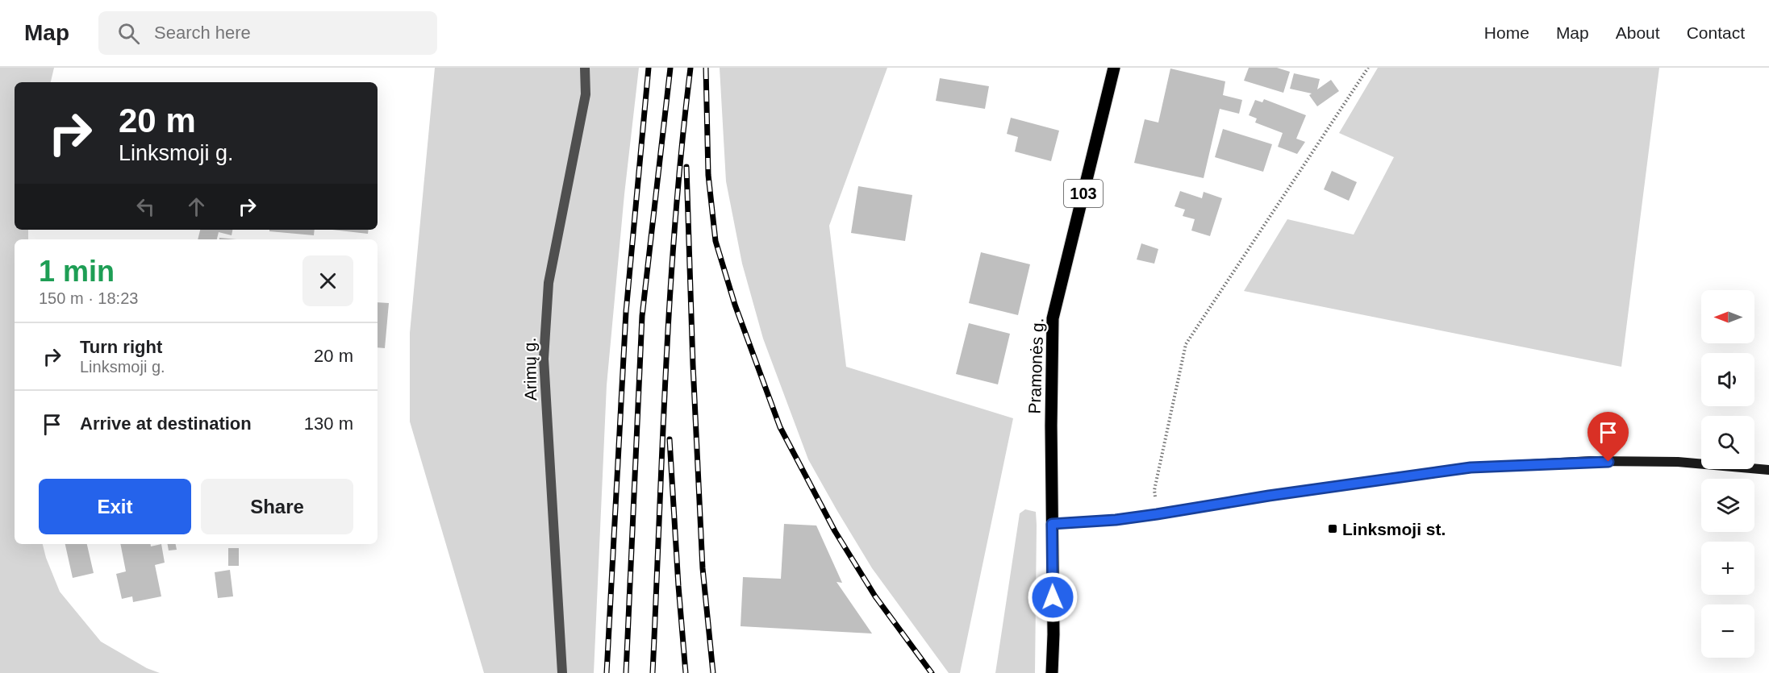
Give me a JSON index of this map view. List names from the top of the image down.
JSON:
{
  "streets": {
    "main road": ["103", "Pramonės g."],
    "street": ["Arimų g."]
  },
  "places": {
    "transit": ["Linksmoji st."]
  },
  "north": "left",
  "page": {
    "header": "Map",
    "search": "Search here",
    "nav": [
      "Home",
      "Map",
      "About",
      "Contact"
    ],
    "turn": ["20 m", "Linksmoji g."],
    "heading": ["1 min", "150 m · 18:23"],
    "map_buttons": ["+", "−"],
    "list": [
      {
        "name": "Turn right",
        "note": "Linksmoji g.",
        "value": "20 m"
      },
      {
        "name": "Arrive at destination",
        "value": "130 m"
      }
    ],
    "buttons": ["Exit", "Share"]
  }
}
